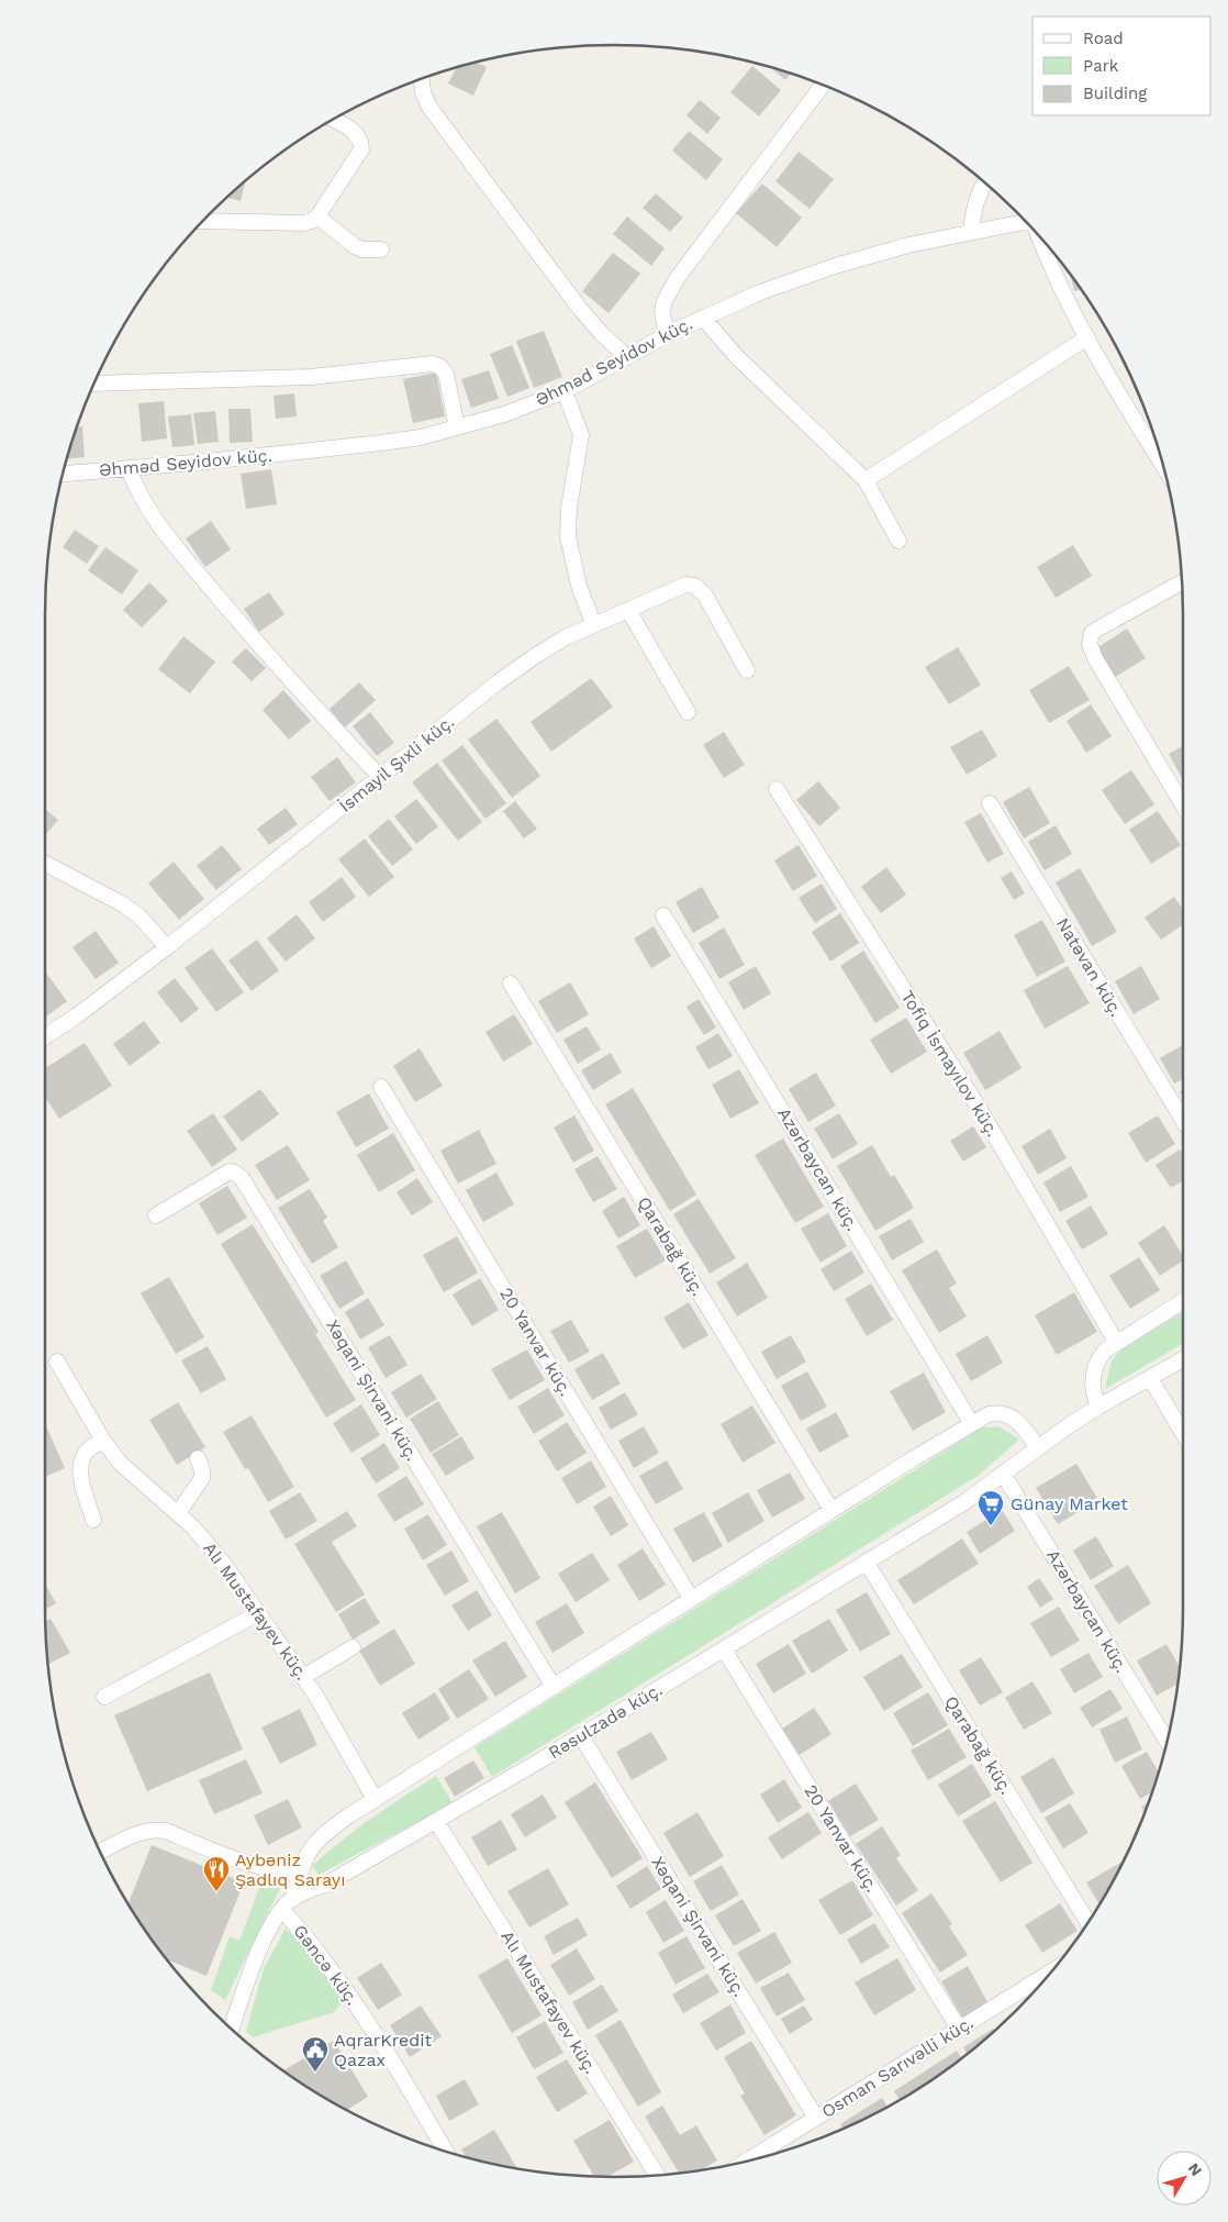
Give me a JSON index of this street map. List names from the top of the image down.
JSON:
{
  "streets": {
    "street": [
      "Əhməd Seyidov küç.",
      "İsmayil Şıxli küç.",
      "Natəvan küç.",
      "Tofiq İsmayılov küç.",
      "Azərbaycan küç.",
      "Qarabağ küç.",
      "20 Yanvar küç.",
      "Xəqani Şirvani küç.",
      "Alı Mustafayev küç.",
      "Rəsulzadə küç.",
      "Gəncə küç.",
      "Osman Sarıvəlli küç."
    ]
  },
  "crossings": [
    ["Azərbaycan küç.", "Rəsulzadə küç."],
    ["Qarabağ küç.", "Rəsulzadə küç."],
    ["20 Yanvar küç.", "Rəsulzadə küç."],
    ["20 Yanvar küç.", "Osman Sarıvəlli küç."],
    ["Xəqani Şirvani küç.", "Rəsulzadə küç."],
    ["Xəqani Şirvani küç.", "Osman Sarıvəlli küç."],
    ["Alı Mustafayev küç.", "Rəsulzadə küç."],
    ["Rəsulzadə küç.", "Gəncə küç."]
  ],
  "places": {
    "supermarket": ["Günay Market"],
    "restaurant": ["Aybəniz Şadlıq Sarayı"],
    "public building": ["AqrarKredit Qazax"]
  },
  "legend": ["Road", "Park", "Building"],
  "north": "top right"
}
